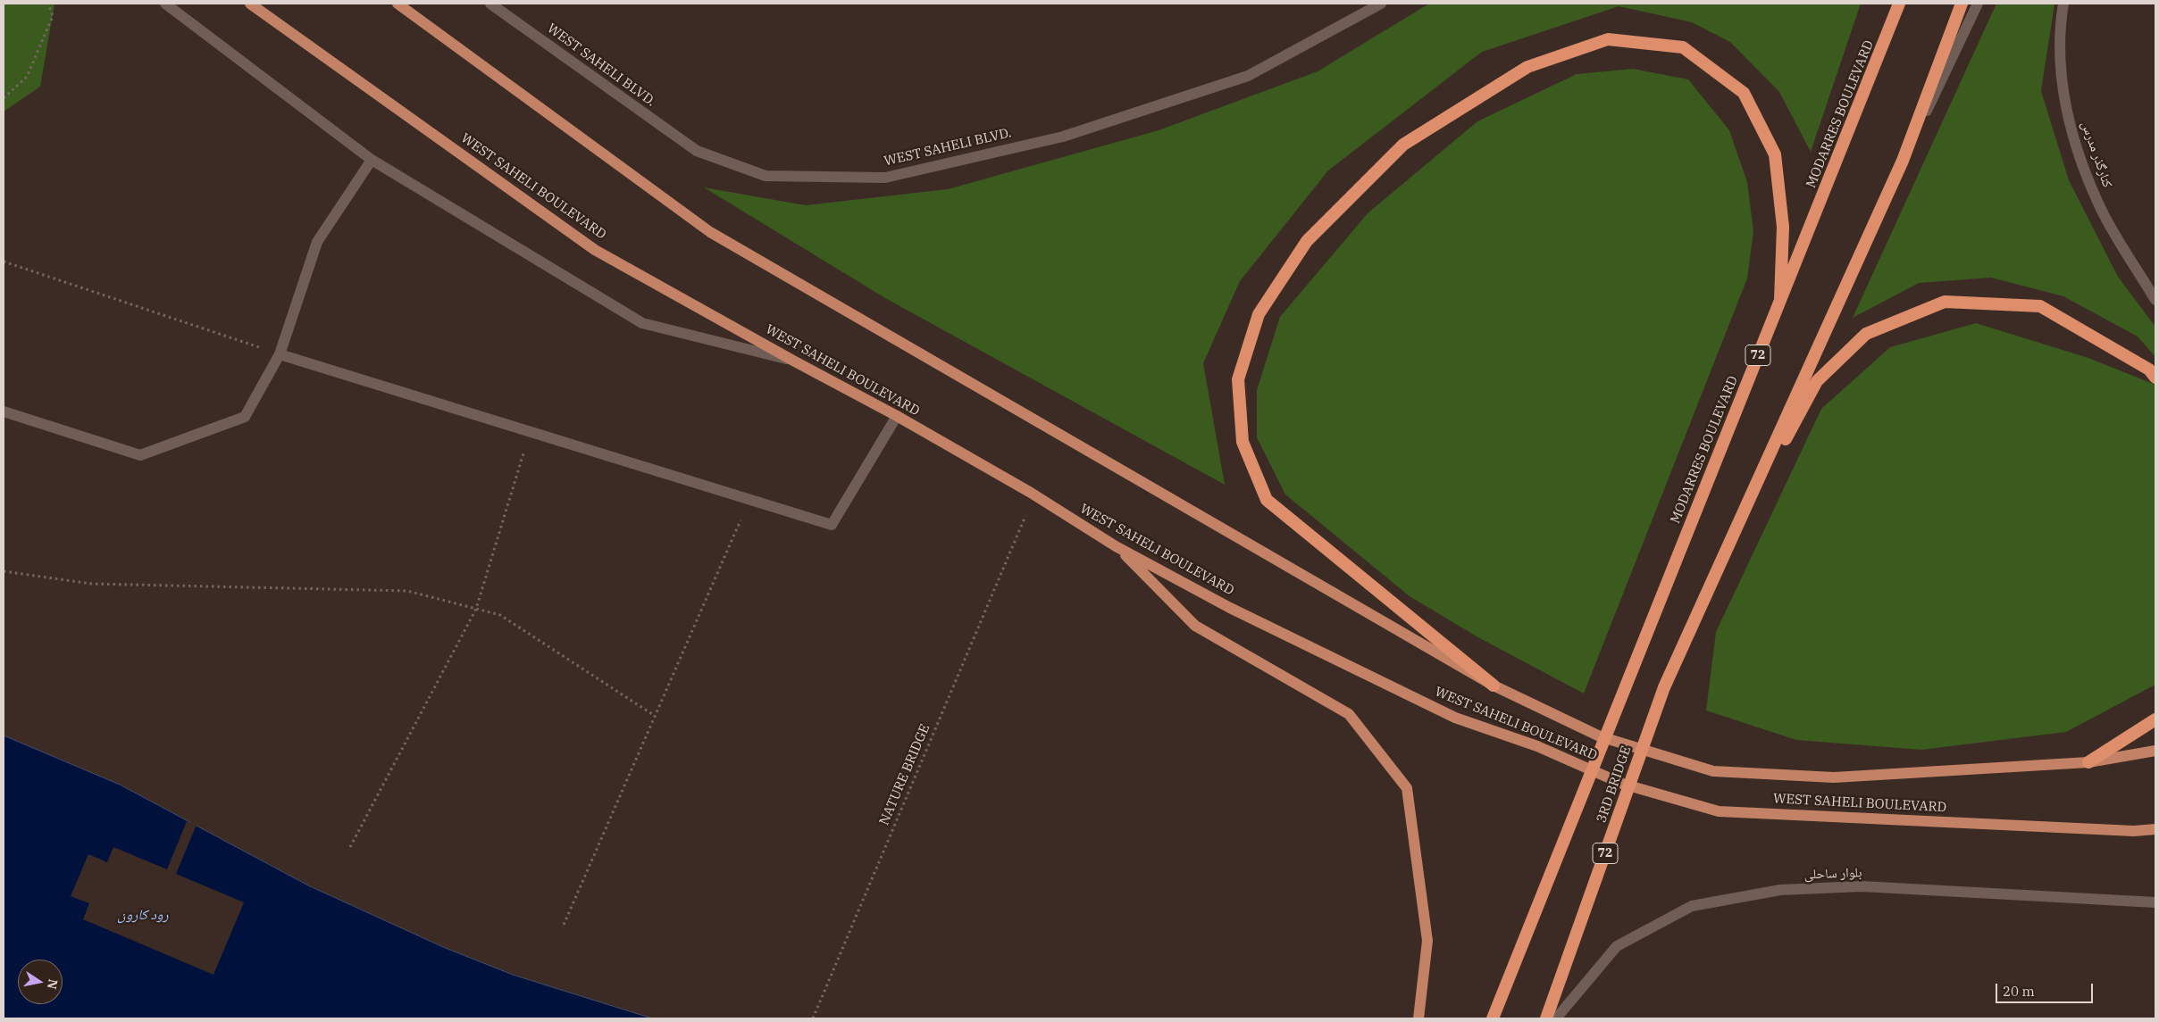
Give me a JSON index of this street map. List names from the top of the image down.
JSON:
{
  "streets": {
    "highway": ["MODARRES BOULEVARD", "72", "3RD BRIDGE"],
    "main road": ["WEST SAHELI BOULEVARD"],
    "street": ["WEST SAHELI BLVD.", "کنارگذر مدرس", "بلوار ساحلی"],
    "path": ["NATURE BRIDGE"]
  },
  "crossings": [
    ["72", "3RD BRIDGE"]
  ],
  "water": ["رود کارون"],
  "scale_bar": "20 m",
  "north": "right"
}
